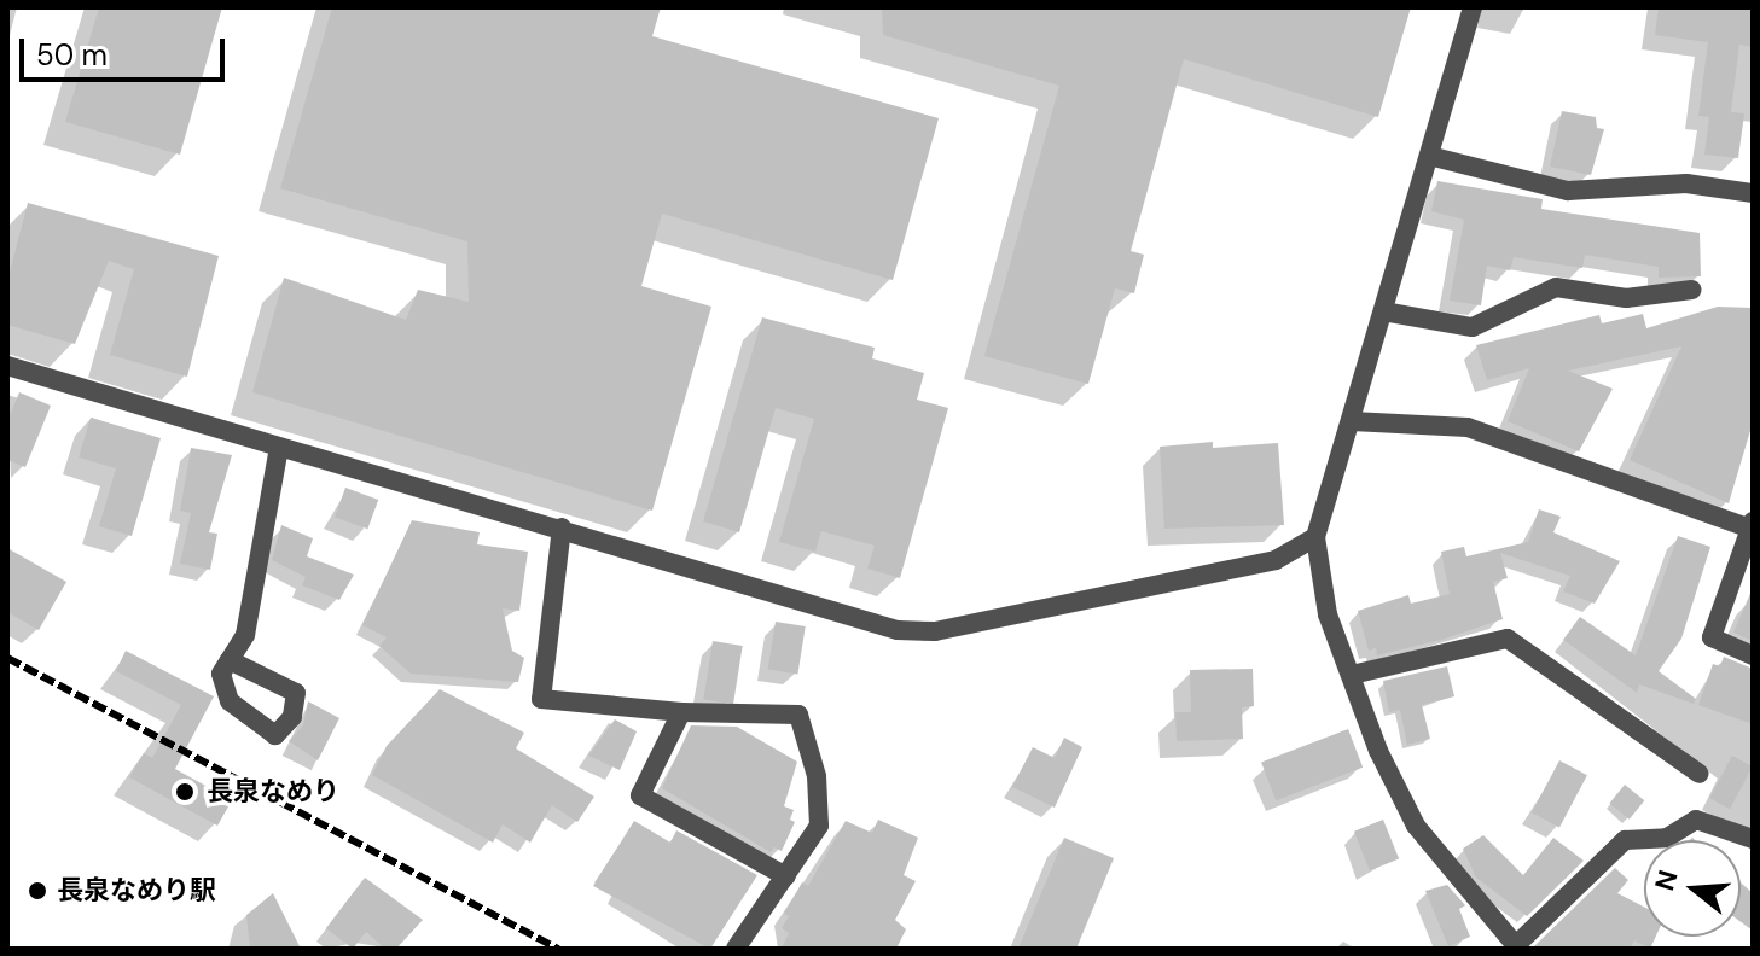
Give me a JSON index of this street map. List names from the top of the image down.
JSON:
{
  "places": ["長泉なめり", "長泉なめり駅"],
  "scale_bar": "50 m",
  "north": "left"
}
